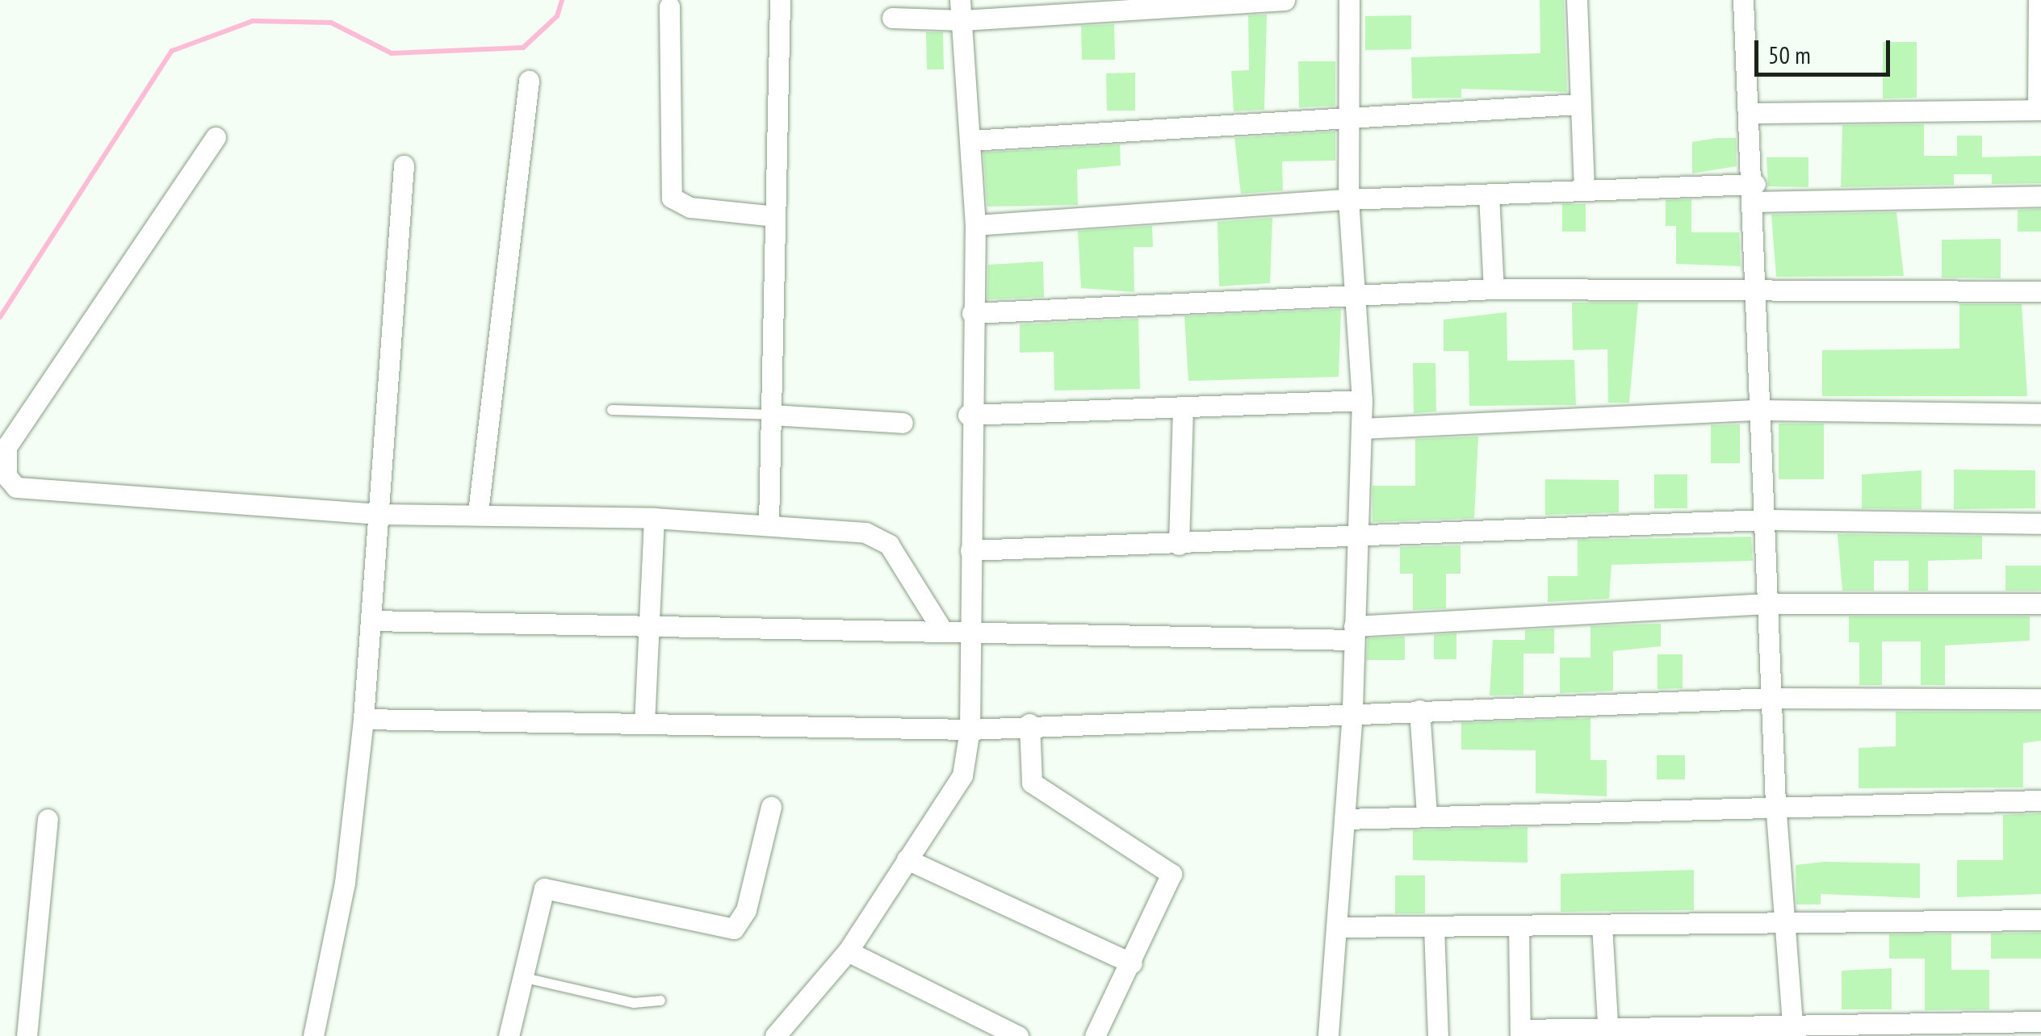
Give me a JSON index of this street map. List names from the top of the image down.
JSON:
{
  "scale_bar": "50 m"
}
